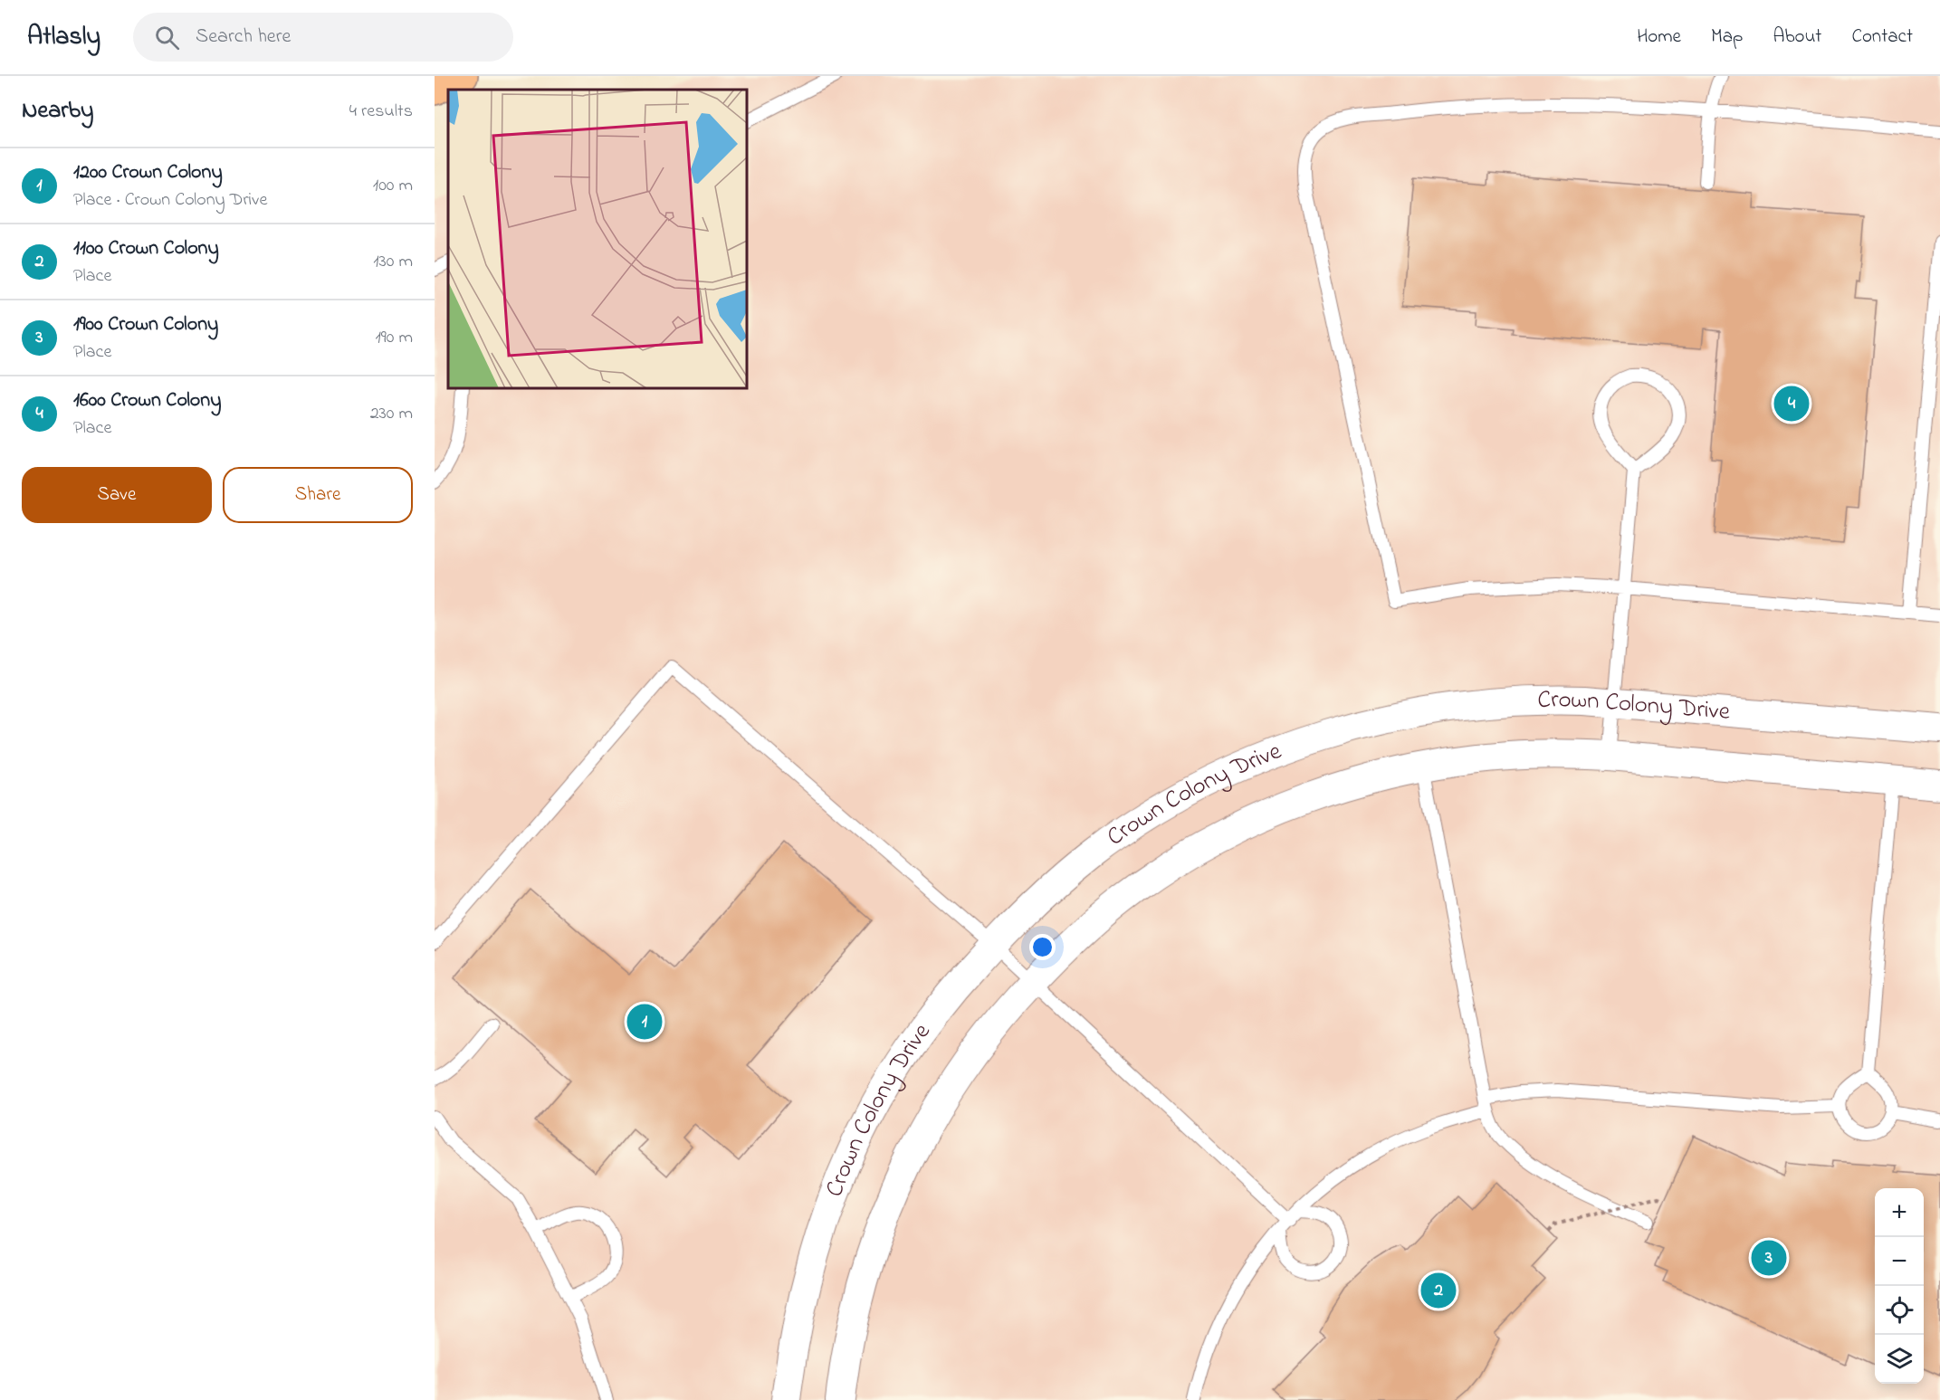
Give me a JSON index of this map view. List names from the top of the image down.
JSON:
{
  "streets": {
    "street": ["Crown Colony Drive"]
  },
  "page": {
    "header": "Atlasly",
    "search": "Search here",
    "nav": [
      "Home",
      "Map",
      "About",
      "Contact"
    ],
    "heading": ["Nearby", "4 results"],
    "list": [
      {
        "mark": "1",
        "name": "1200 Crown Colony",
        "note": "Place · Crown Colony Drive",
        "value": "100 m"
      },
      {
        "mark": "2",
        "name": "1100 Crown Colony",
        "note": "Place",
        "value": "130 m"
      },
      {
        "mark": "3",
        "name": "1900 Crown Colony",
        "note": "Place",
        "value": "190 m"
      },
      {
        "mark": "4",
        "name": "1600 Crown Colony",
        "note": "Place",
        "value": "230 m"
      }
    ],
    "pins": [
      "4",
      "1",
      "3",
      "2"
    ],
    "buttons": ["Save", "Share"],
    "map_buttons": ["+", "−"]
  }
}
